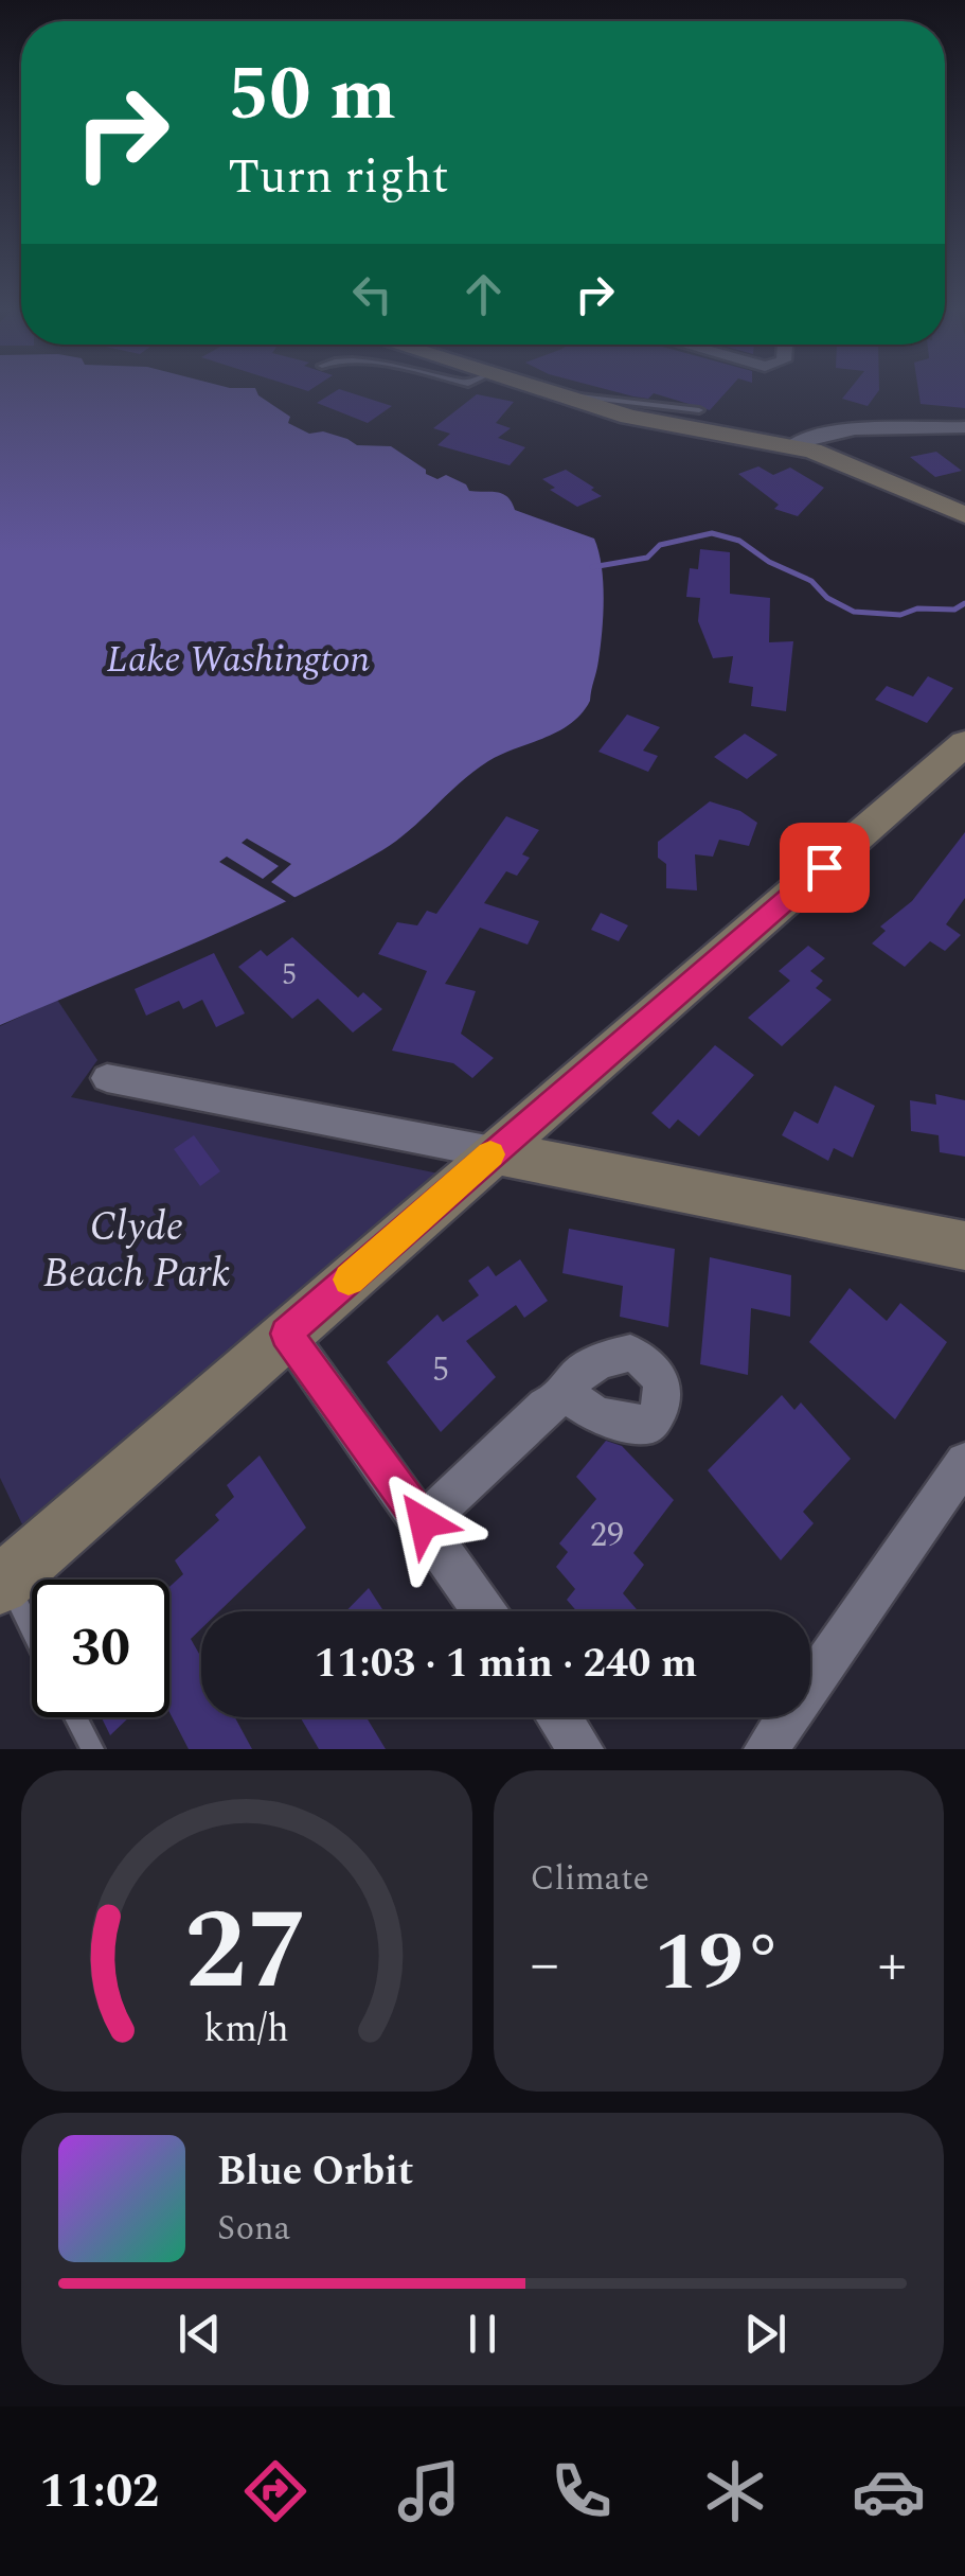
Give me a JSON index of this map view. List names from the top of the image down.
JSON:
{
  "water": ["Lake Washington"],
  "parks": ["Clyde Beach Park"],
  "house_numbers": ["5", "5", "29"],
  "page": {
    "turn": ["50 m", "Turn right"],
    "limit": "30",
    "trip": "11:03 · 1 min · 240 m",
    "tile": "Climate",
    "heat": ["−", "19°", "+"],
    "song": ["Blue Orbit", "Sona"],
    "tabs": "11:02",
    "gauge": ["27", "km/h"]
  }
}
